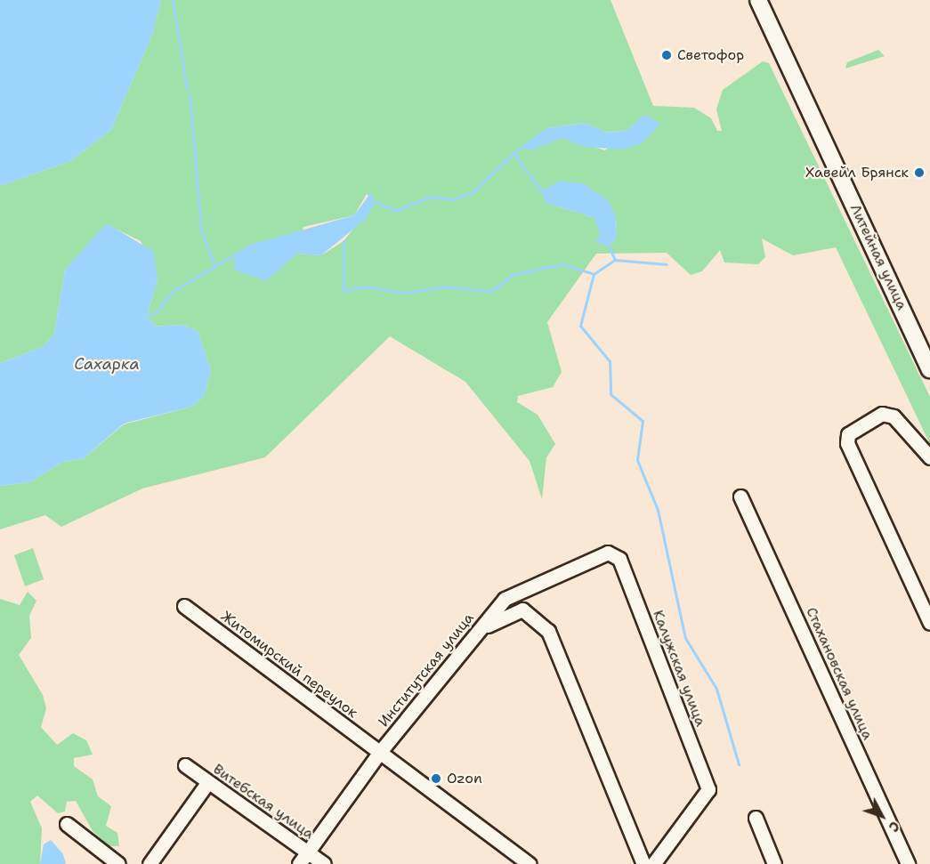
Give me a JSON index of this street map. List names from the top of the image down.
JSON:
{
  "streets": {
    "main road": ["Литейная улица"],
    "street": [
      "Житомирский переулок",
      "Калужская улица",
      "Институтская улица",
      "Стахановская улица",
      "Витебская улица"
    ]
  },
  "crossings": [
    ["Житомирский переулок", "Институтская улица"],
    ["Калужская улица", "Институтская улица"],
    ["Институтская улица", "Витебская улица"]
  ],
  "water": ["Сахарка"],
  "places": ["Светофор", "Хавейл Брянск", "Ozon"],
  "north": "bottom right"
}
